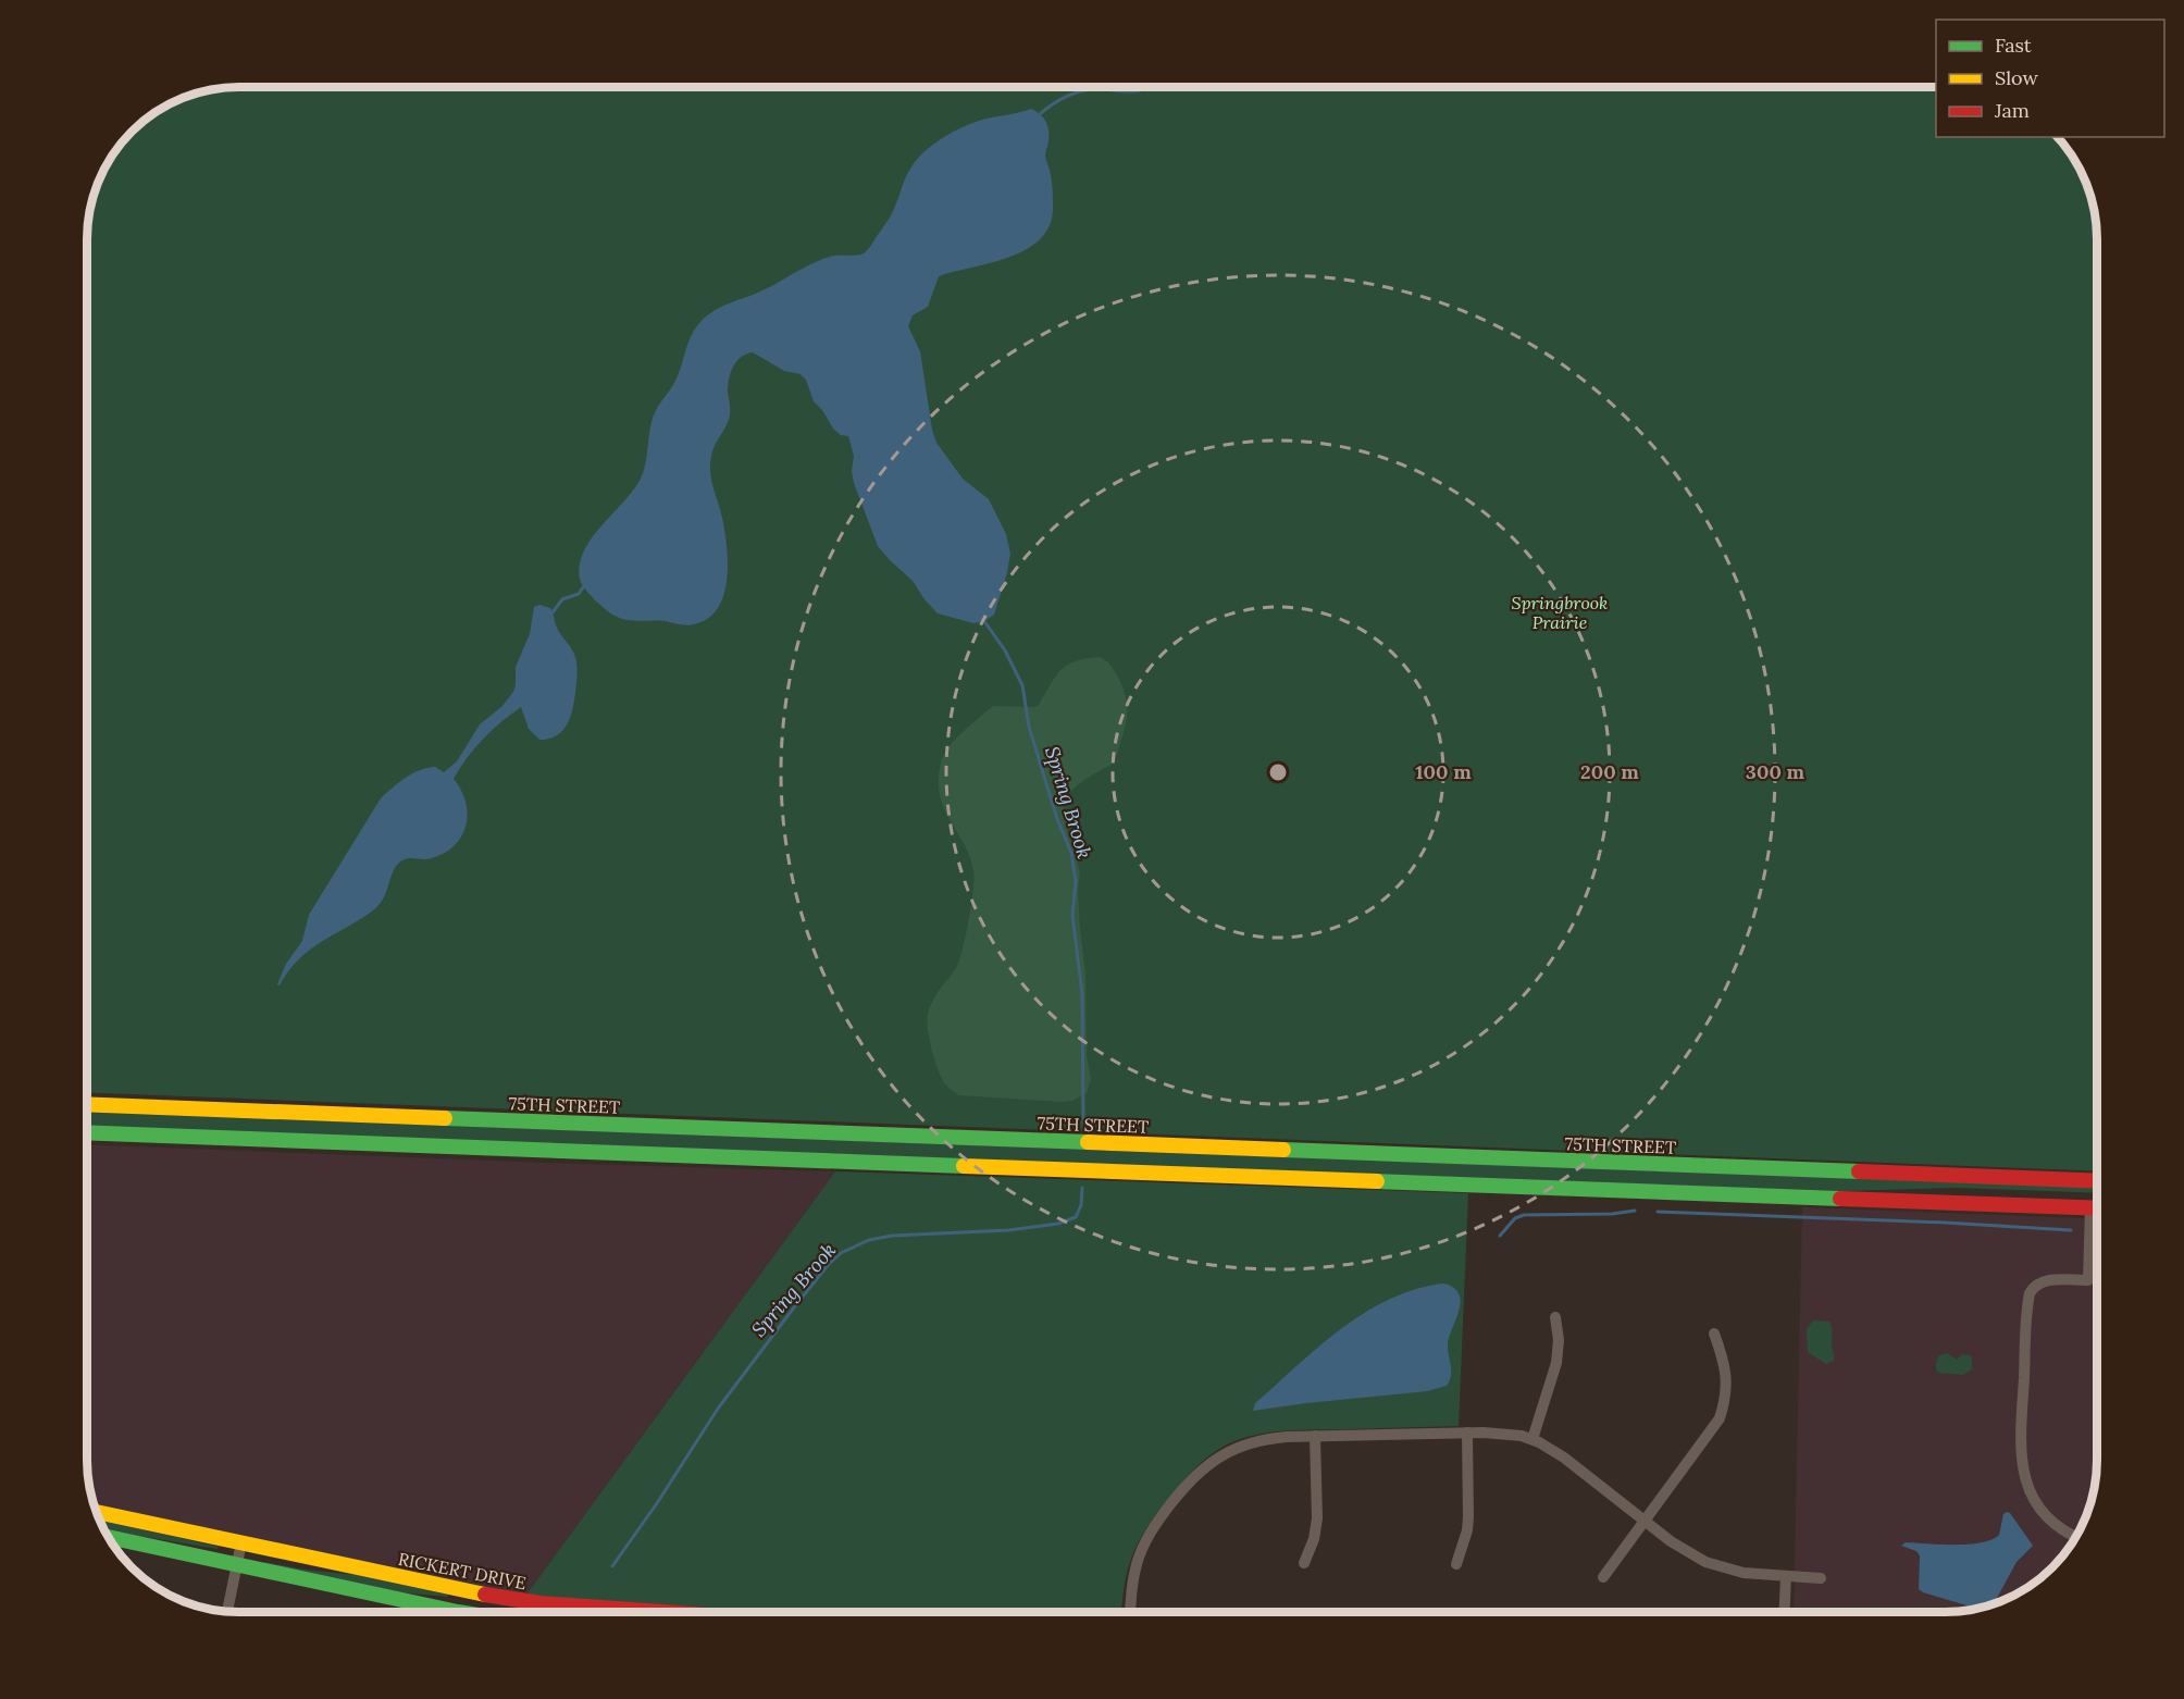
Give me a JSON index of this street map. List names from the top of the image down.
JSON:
{
  "streets": {
    "main road": ["75TH STREET", "RICKERT DRIVE"]
  },
  "water": ["Spring Brook"],
  "parks": ["Springbrook Prairie"],
  "legend": ["Fast", "Slow", "Jam"],
  "rings": ["100 m", "200 m", "300 m"]
}
